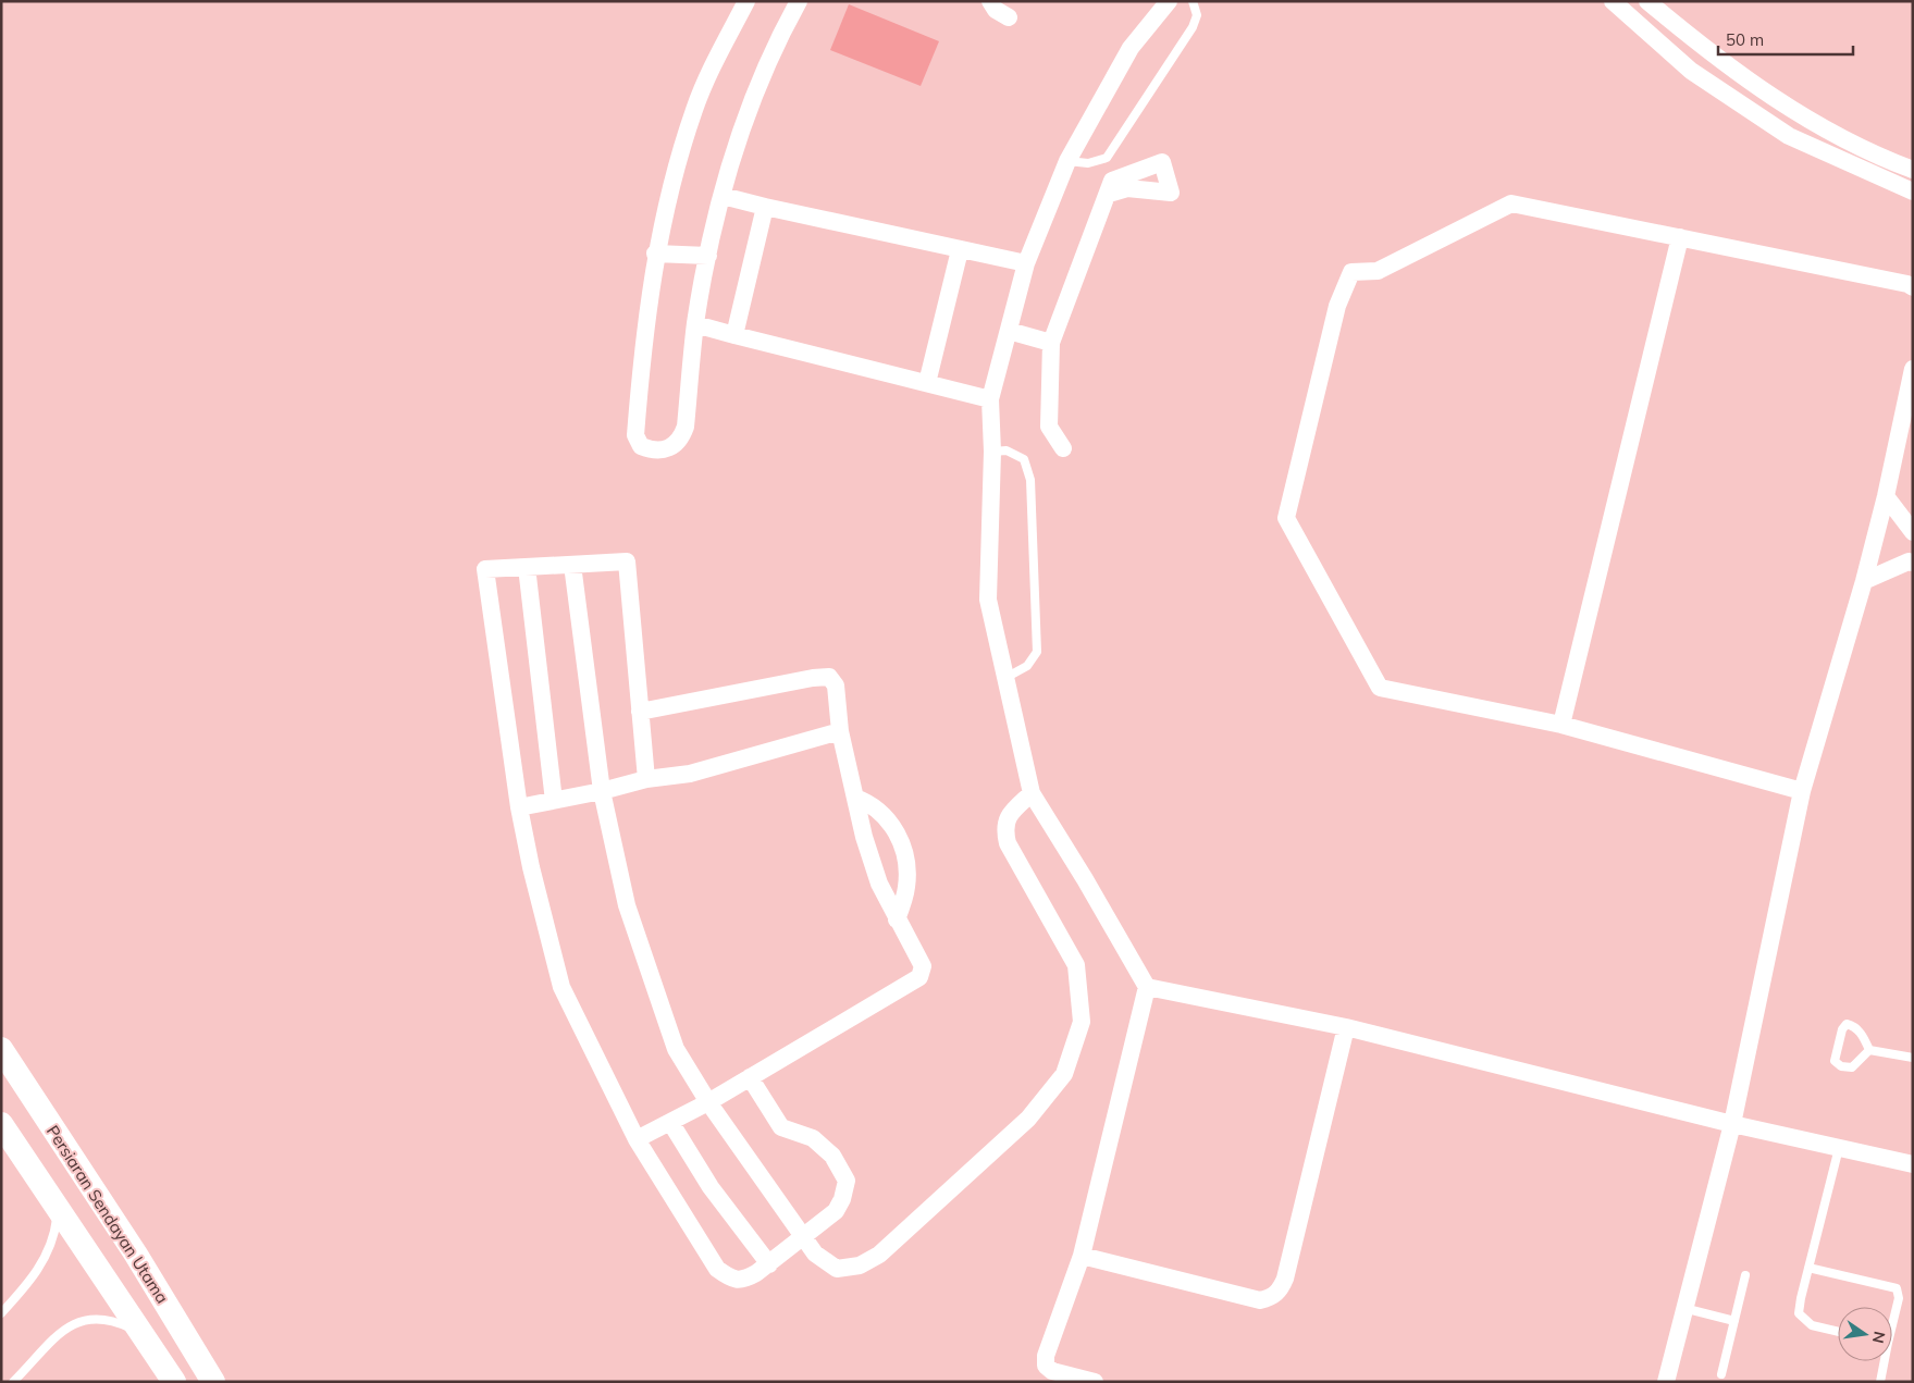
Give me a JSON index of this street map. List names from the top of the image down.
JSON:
{
  "streets": {
    "main road": ["Persiaran Sendayan Utama"]
  },
  "scale_bar": "50 m",
  "north": "right"
}
